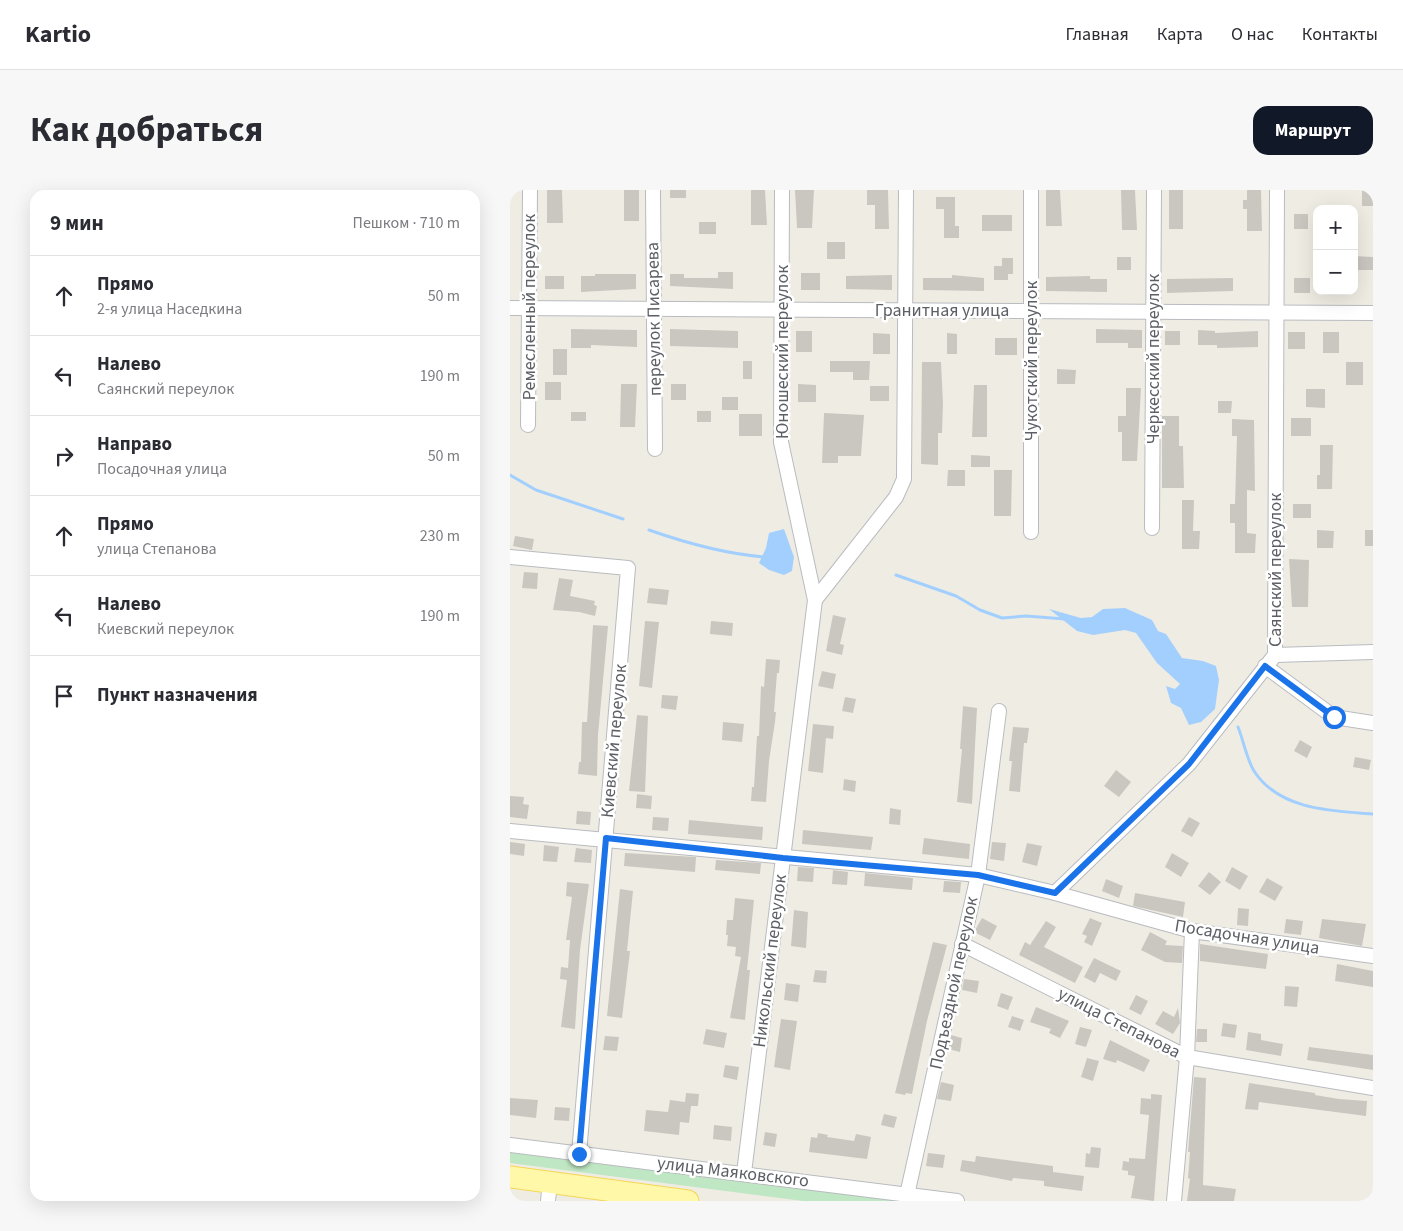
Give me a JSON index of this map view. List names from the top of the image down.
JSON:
{
  "streets": {
    "main road": ["улица Маяковского"],
    "street": [
      "Ремесленный переулок",
      "Гранитная улица",
      "переулок Писарева",
      "Юношеский переулок",
      "Черкесский переулок",
      "Чукотский переулок",
      "Саянский переулок",
      "Киевский переулок",
      "Посадочная улица",
      "Никольский переулок",
      "Подъездной переулок",
      "улица Степанова"
    ]
  },
  "crossings": [
    ["Ремесленный переулок", "Гранитная улица"],
    ["Гранитная улица", "переулок Писарева"],
    ["Гранитная улица", "Юношеский переулок"],
    ["Гранитная улица", "Черкесский переулок"],
    ["Гранитная улица", "Чукотский переулок"],
    ["Гранитная улица", "Саянский переулок"],
    ["Юношеский переулок", "Никольский переулок"],
    ["Саянский переулок", "Посадочная улица"],
    ["Киевский переулок", "улица Маяковского"],
    ["Посадочная улица", "Подъездной переулок"],
    ["Никольский переулок", "улица Маяковского"],
    ["Подъездной переулок", "улица Степанова"],
    ["Подъездной переулок", "улица Маяковского"]
  ],
  "page": {
    "header": "Kartio",
    "nav": [
      "Главная",
      "Карта",
      "О нас",
      "Контакты"
    ],
    "title": "Как добраться",
    "buttons": "Маршрут",
    "heading": ["9 мин", "Пешком · 710 m"],
    "map_buttons": ["+", "−"],
    "list": [
      ["Прямо", "2-я улица Наседкина", "50 m"],
      ["Налево", "Саянский переулок", "190 m"],
      ["Направо", "Посадочная улица", "50 m"],
      ["Прямо", "улица Степанова", "230 m"],
      ["Налево", "Киевский переулок", "190 m"],
      "Пункт назначения"
    ]
  }
}
